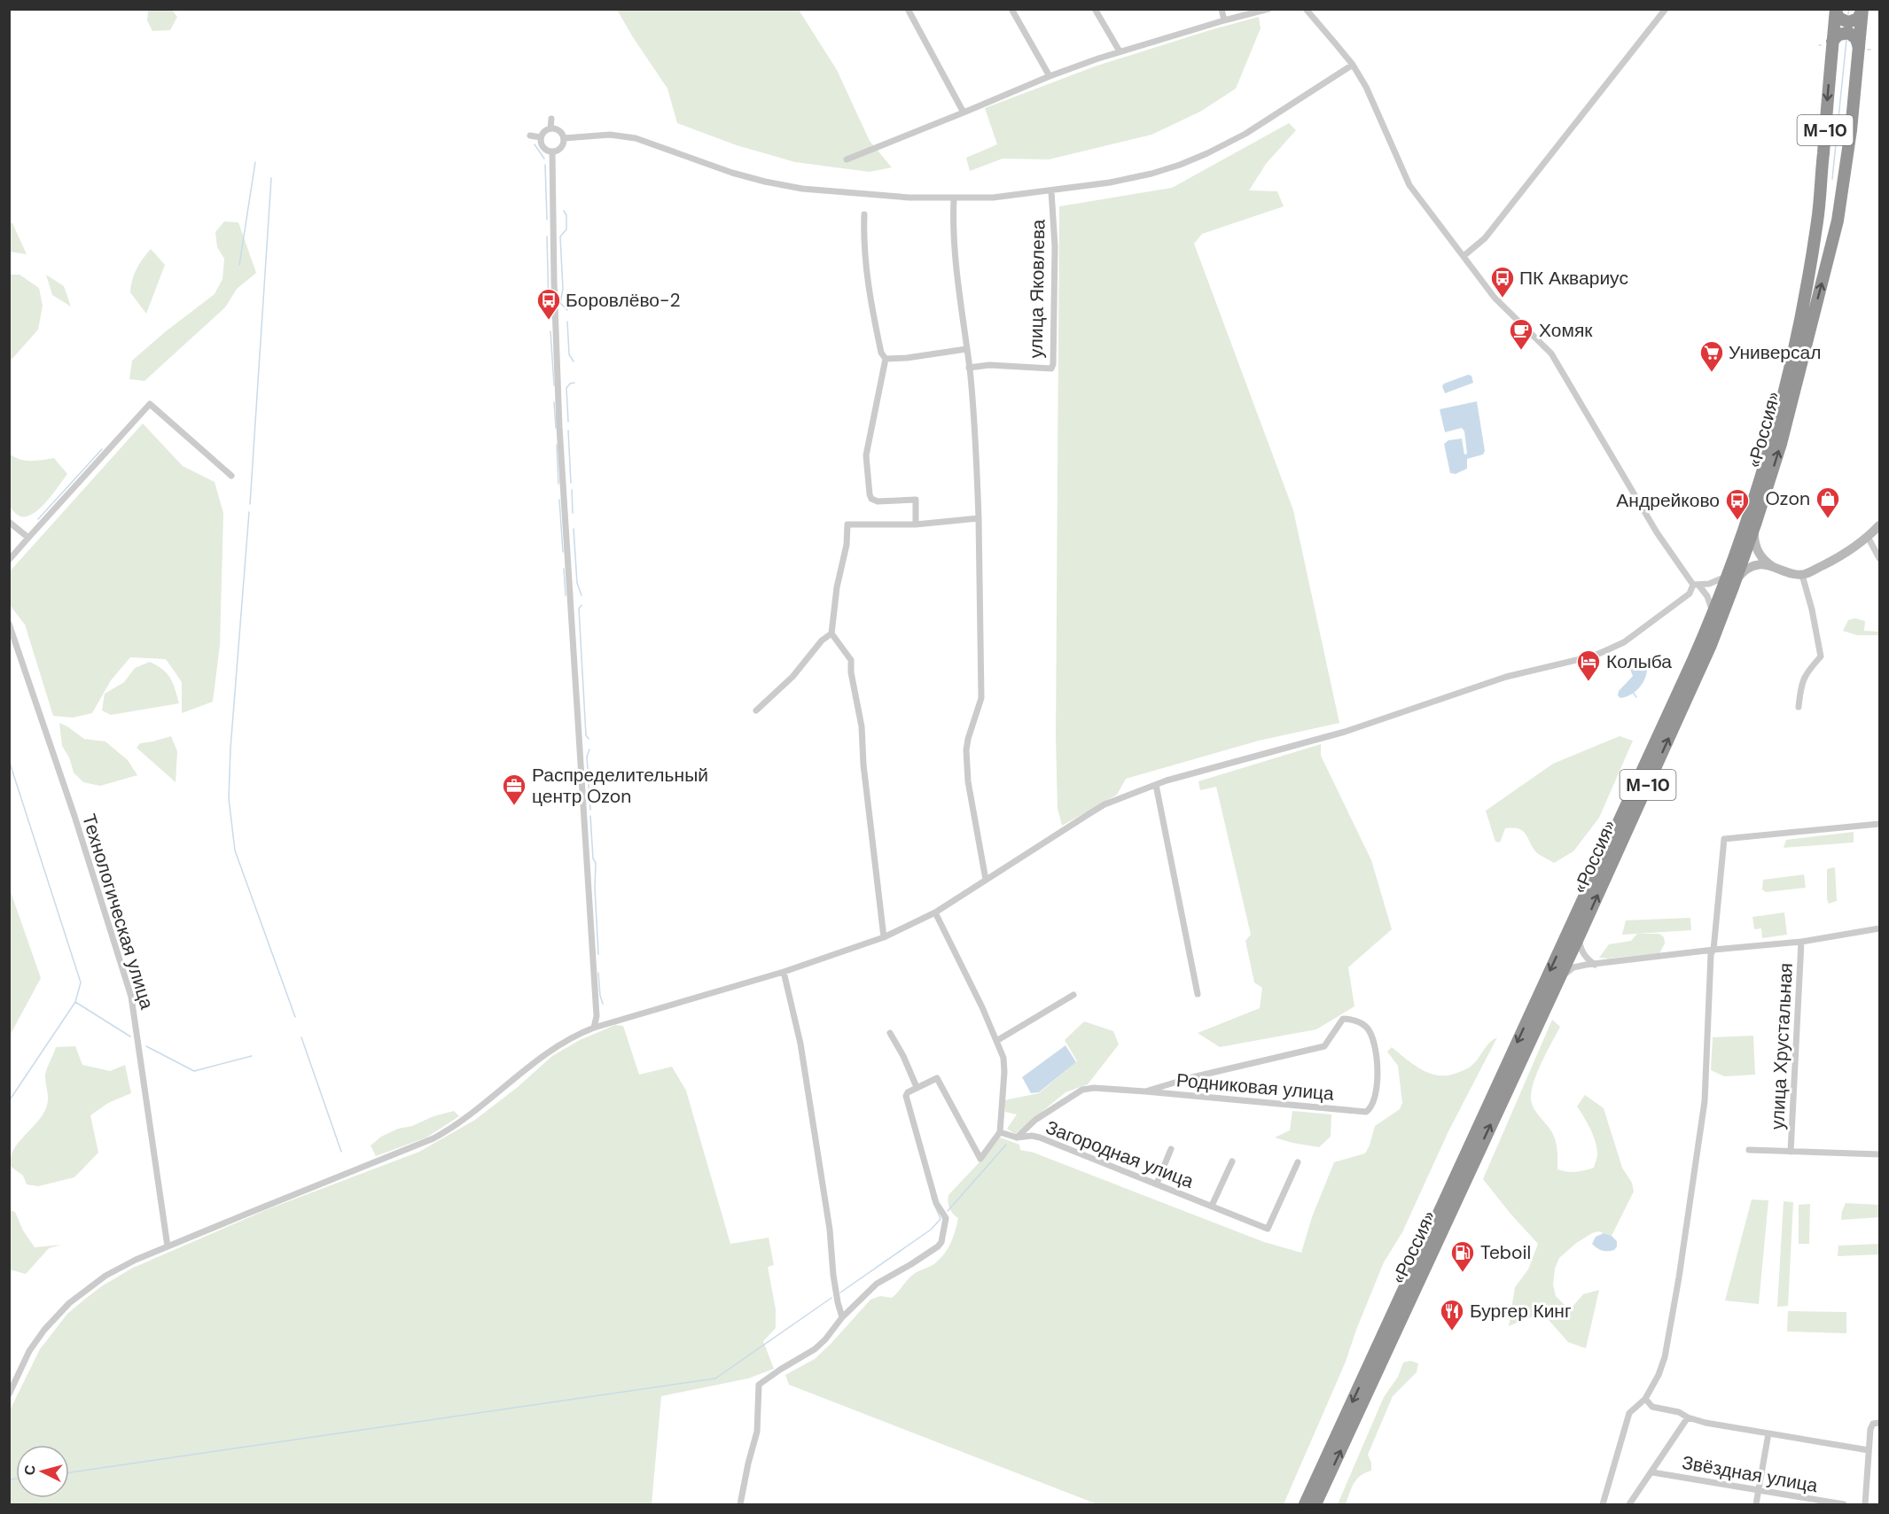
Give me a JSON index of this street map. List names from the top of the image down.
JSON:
{
  "streets": {
    "highway": ["М-10", "«Россия»"],
    "street": [
      "улица Яковлева",
      "Технологическая улица",
      "улица Хрустальная",
      "Родниковая улица",
      "Загородная улица",
      "Звёздная улица"
    ]
  },
  "crossings": [
    ["Родниковая улица", "Загородная улица"]
  ],
  "places": {
    "bus stop": ["ПК Аквариус", "Боровлёво-2", "Андрейково"],
    "cafe": ["Хомяк"],
    "supermarket": ["Универсал"],
    "shop": ["Ozon"],
    "hotel": ["Колыба"],
    "office": ["Распределительный центр Ozon"],
    "fuel station": ["Teboil"],
    "restaurant": ["Бургер Кинг"]
  },
  "north": "left"
}
